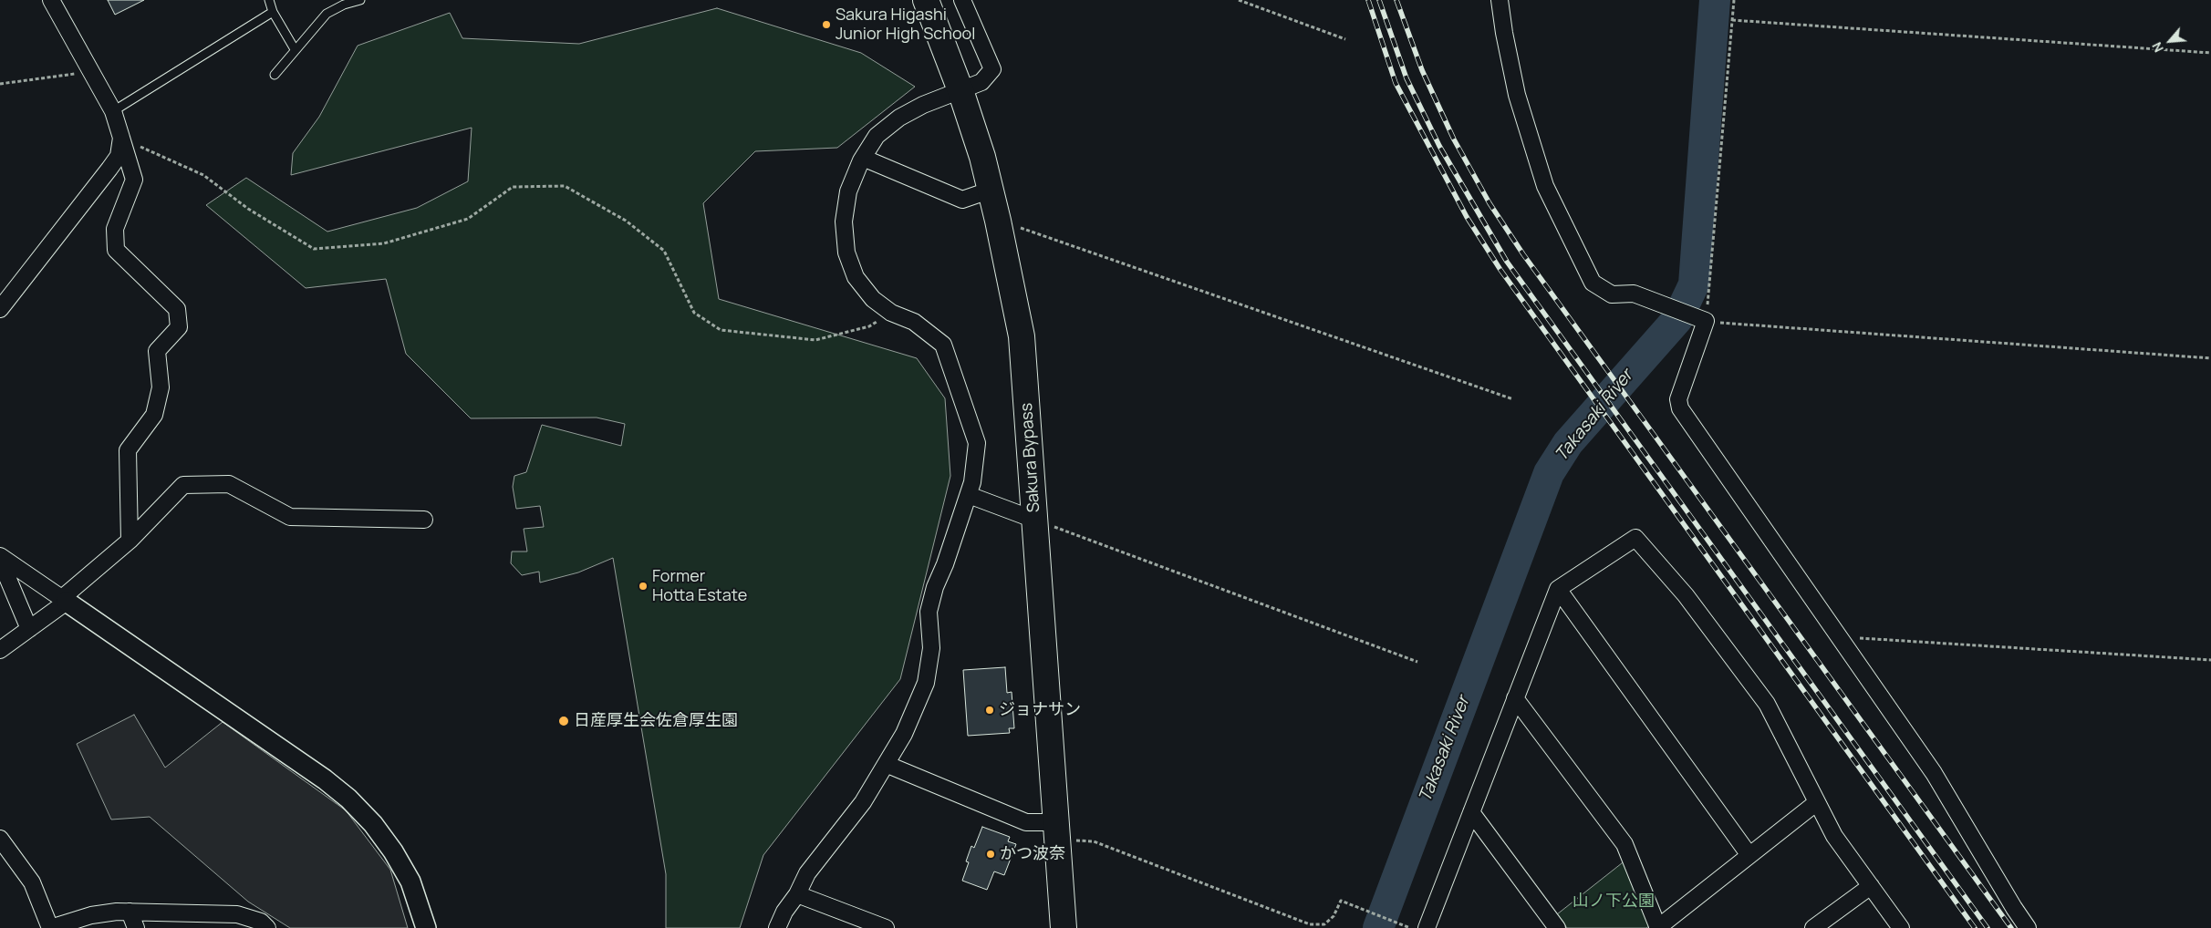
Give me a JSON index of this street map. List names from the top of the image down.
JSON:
{
  "streets": {
    "highway": ["Sakura Bypass"]
  },
  "water": ["Takasaki River"],
  "parks": ["山ノ下公園"],
  "places": [
    "Sakura Higashi Junior High School",
    "Former Hotta Estate",
    "ジョナサン",
    "日産厚生会佐倉厚生園",
    "かつ波奈"
  ],
  "north": "bottom left"
}
